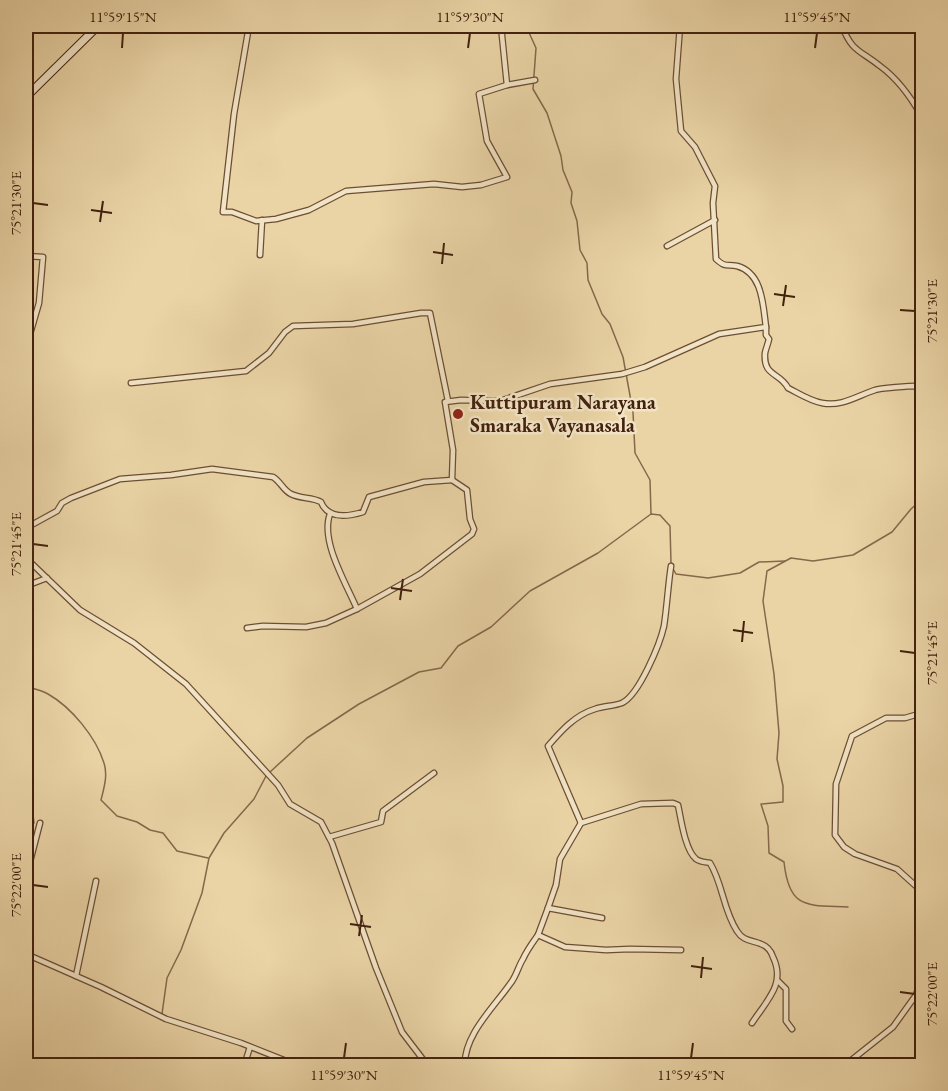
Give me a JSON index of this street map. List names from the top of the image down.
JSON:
{
  "places": ["Kuttipuram Narayana Smaraka Vayanasala"],
  "coordinates": [
    "11°59'15\"N",
    "11°59'30\"N",
    "11°59'45\"N",
    "75°21'30\"E",
    "75°21'45\"E",
    "75°22'00\"E"
  ]
}
